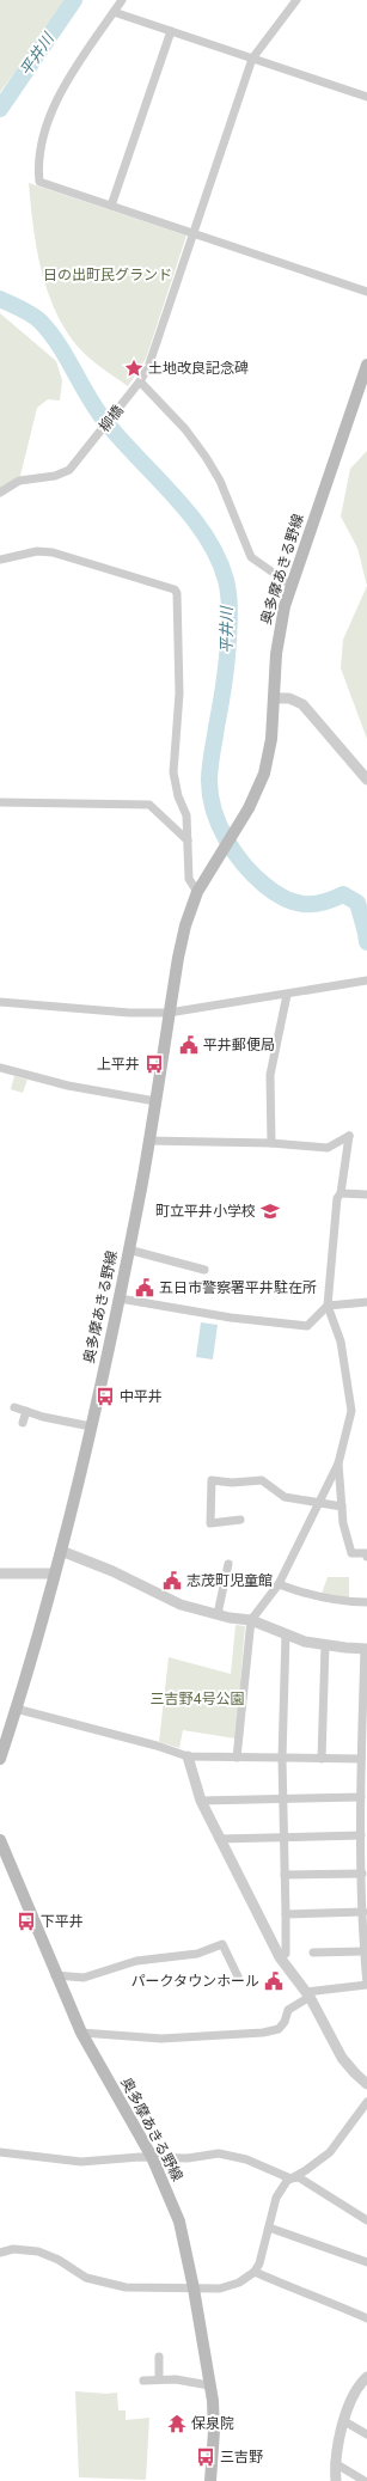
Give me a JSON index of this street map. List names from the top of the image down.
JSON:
{
  "streets": {
    "main road": ["奥多摩あきる野線"],
    "street": ["柳橋"]
  },
  "water": ["平井川"],
  "parks": ["日の出町民グランド", "三吉野4号公園"],
  "places": {
    "place": ["土地改良記念碑"],
    "public building": [
      "平井郵便局",
      "五日市警察署平井駐在所",
      "志茂町児童館",
      "パークタウンホール"
    ],
    "bus stop": [
      "上平井",
      "中平井",
      "下平井",
      "三吉野"
    ],
    "school or university": ["町立平井小学校"],
    "temple": ["保泉院"]
  }
}
